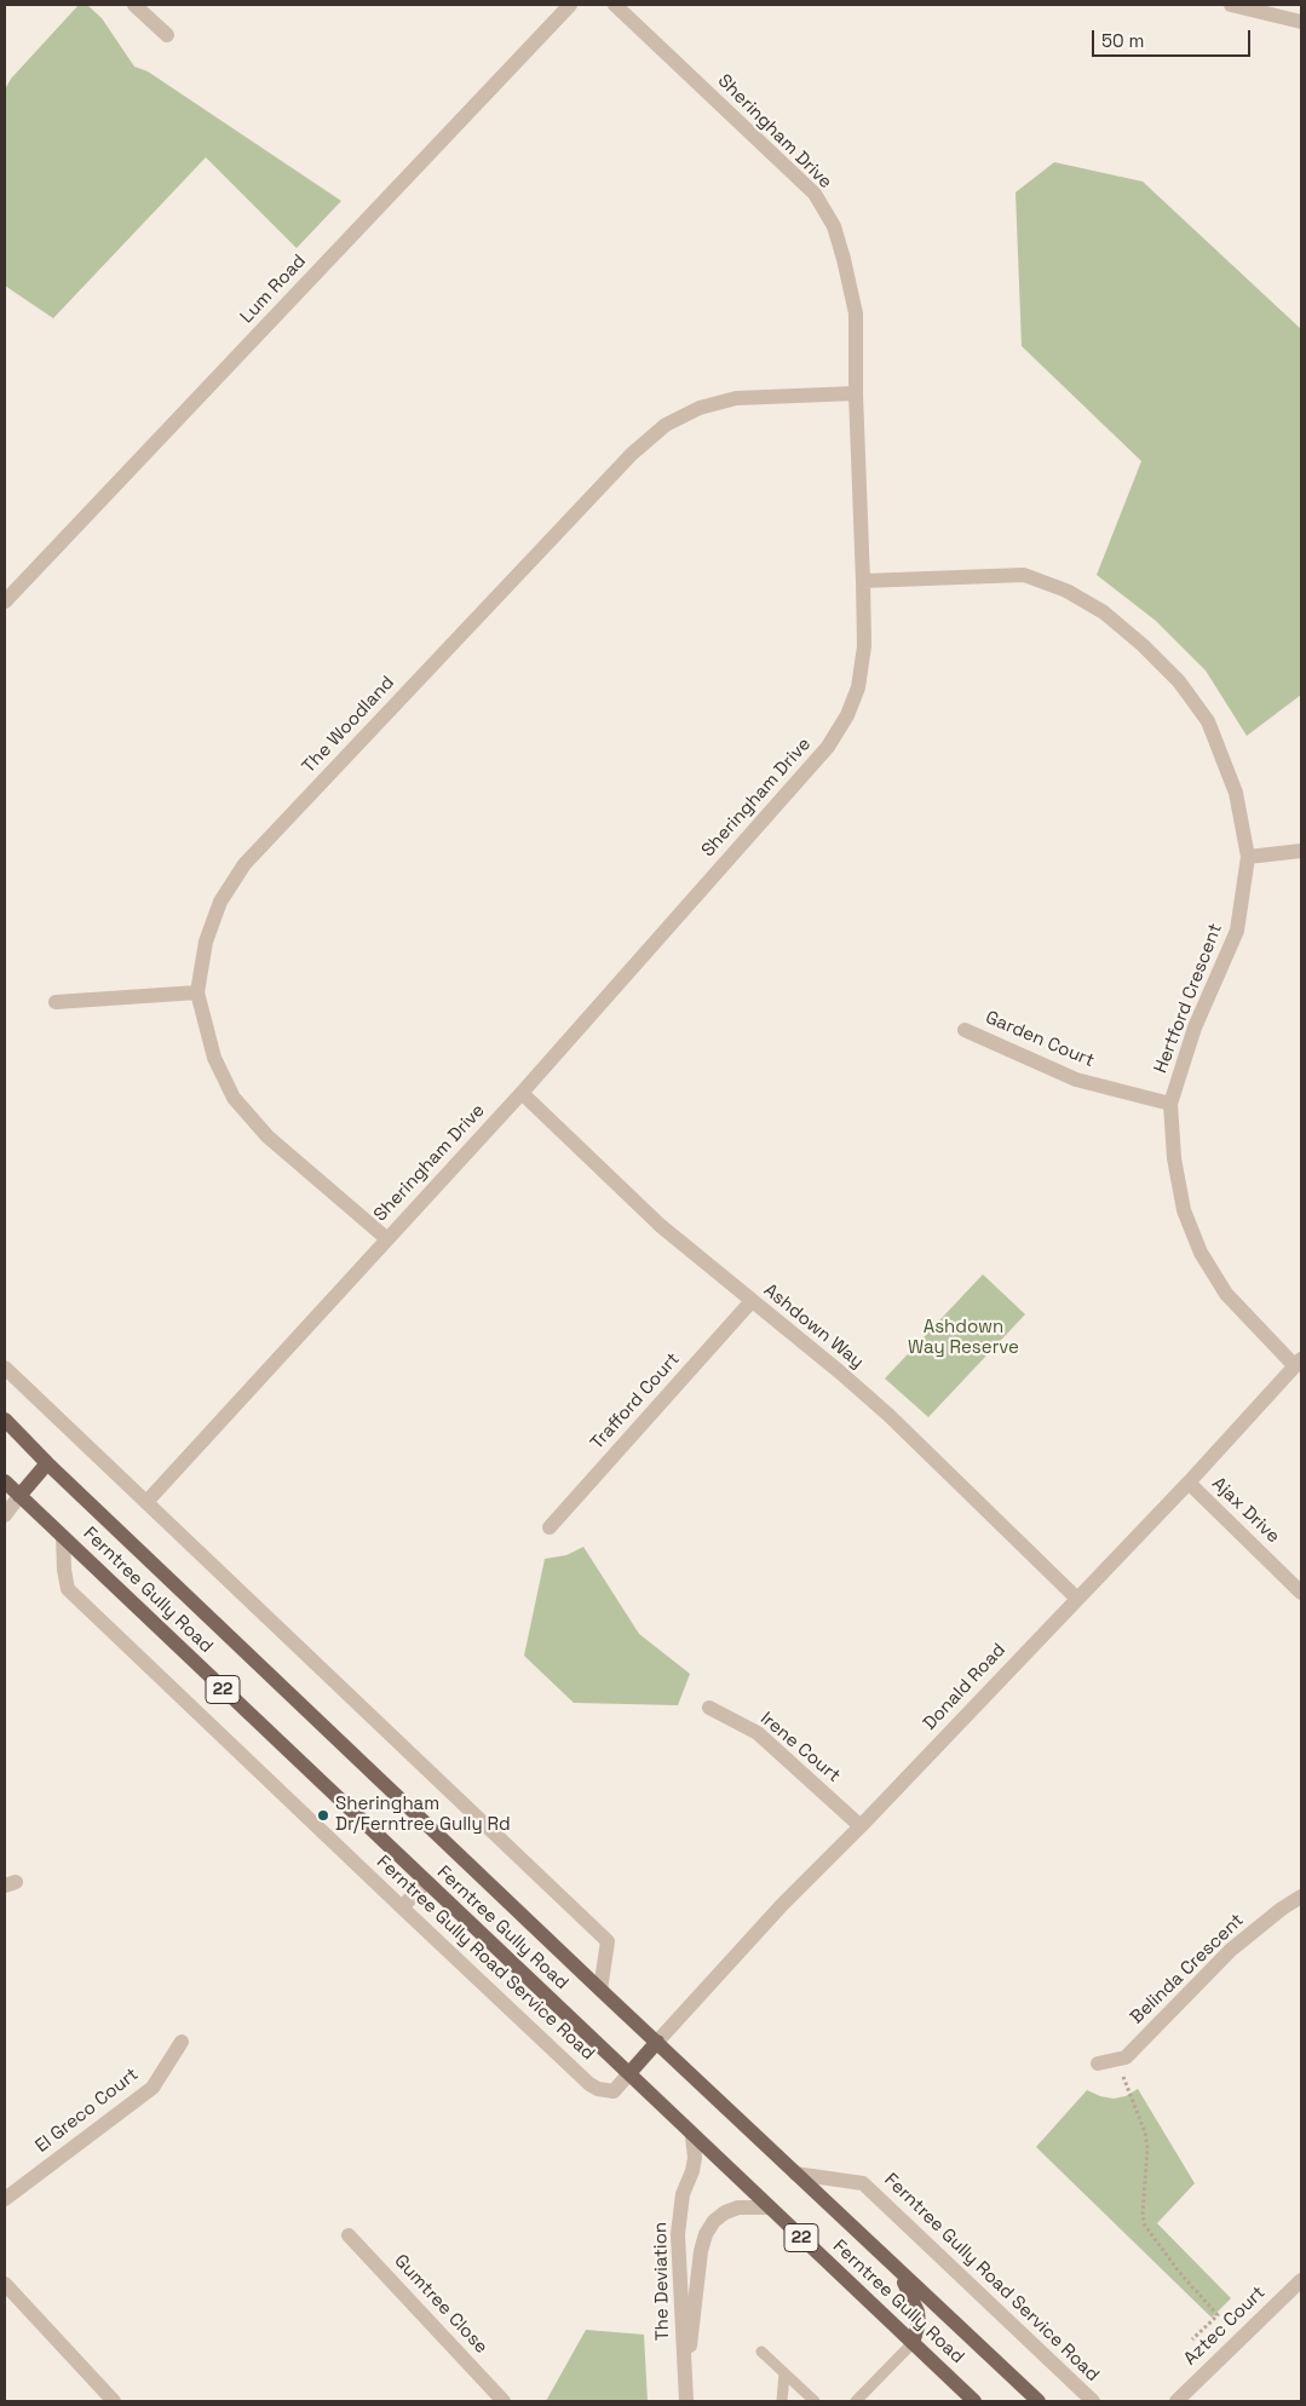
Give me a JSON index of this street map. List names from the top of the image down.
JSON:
{
  "streets": {
    "main road": ["Ferntree Gully Road", "22"],
    "street": [
      "Sheringham Drive",
      "Lum Road",
      "The Woodland",
      "Hertford Crescent",
      "Garden Court",
      "Ashdown Way",
      "Trafford Court",
      "Ajax Drive",
      "Donald Road",
      "Irene Court",
      "Ferntree Gully Road Service Road",
      "Belinda Crescent",
      "El Greco Court",
      "The Deviation",
      "Gumtree Close",
      "Aztec Court"
    ]
  },
  "crossings": [
    ["Sheringham Drive", "The Woodland"],
    ["Sheringham Drive", "Hertford Crescent"],
    ["Sheringham Drive", "Ashdown Way"],
    ["Hertford Crescent", "Garden Court"],
    ["Hertford Crescent", "Donald Road"],
    ["Ashdown Way", "Trafford Court"],
    ["Ashdown Way", "Donald Road"],
    ["Ajax Drive", "Donald Road"],
    ["Ferntree Gully Road", "Donald Road"],
    ["Ferntree Gully Road", "Ferntree Gully Road Service Road"],
    ["Ferntree Gully Road", "The Deviation"],
    ["Donald Road", "Irene Court"]
  ],
  "parks": ["Ashdown Way Reserve"],
  "places": ["Sheringham Dr/Ferntree Gully Rd"],
  "scale_bar": "50 m"
}
